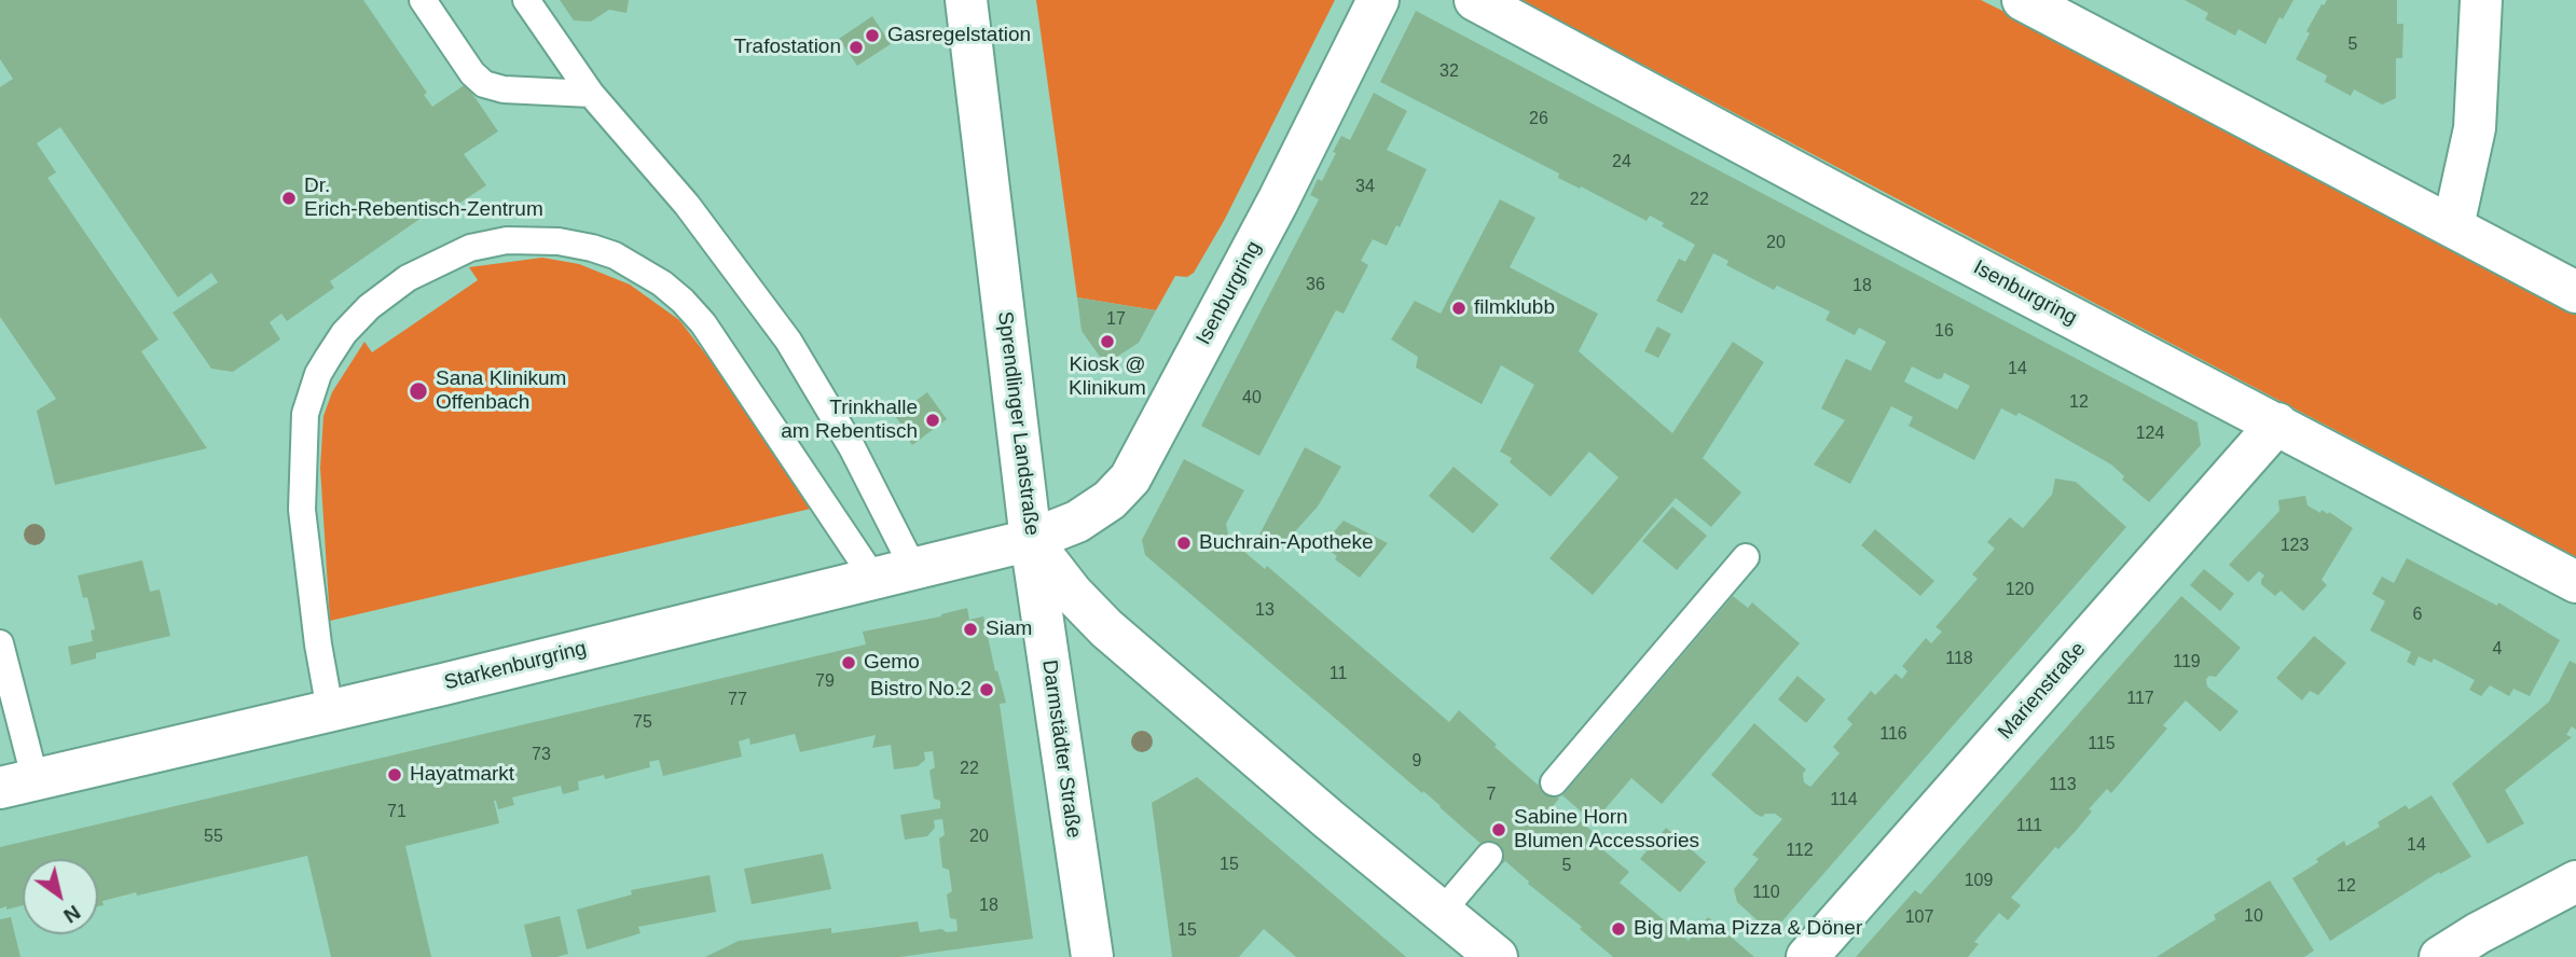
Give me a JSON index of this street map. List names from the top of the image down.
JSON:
{
  "streets": {
    "street": [
      "Isenburgring",
      "Sprendlinger Landstraße",
      "Starkenburgring",
      "Marienstraße",
      "Darmstädter Straße"
    ]
  },
  "crossings": [
    ["Isenburgring", "Sprendlinger Landstraße"],
    ["Isenburgring", "Starkenburgring"],
    ["Isenburgring", "Marienstraße"],
    ["Isenburgring", "Darmstädter Straße"],
    ["Sprendlinger Landstraße", "Starkenburgring"],
    ["Sprendlinger Landstraße", "Darmstädter Straße"],
    ["Starkenburgring", "Darmstädter Straße"]
  ],
  "places": [
    "Gasregelstation",
    "Trafostation",
    "Dr. Erich-Rebentisch-Zentrum",
    "filmklubb",
    "Kiosk @ Klinikum",
    "Sana Klinikum Offenbach",
    "Trinkhalle am Rebentisch",
    "Buchrain-Apotheke",
    "Siam",
    "Gemo",
    "Bistro No.2",
    "Hayatmarkt",
    "Sabine Horn Blumen Accessories",
    "Big Mama Pizza & Döner"
  ],
  "house_numbers": [
    "5",
    "32",
    "26",
    "24",
    "34",
    "22",
    "20",
    "36",
    "18",
    "17",
    "16",
    "14",
    "40",
    "12",
    "124",
    "123",
    "120",
    "13",
    "6",
    "4",
    "118",
    "119",
    "11",
    "79",
    "117",
    "77",
    "75",
    "116",
    "115",
    "73",
    "9",
    "22",
    "113",
    "7",
    "114",
    "71",
    "111",
    "55",
    "20",
    "14",
    "112",
    "15",
    "5",
    "109",
    "12",
    "110",
    "18",
    "10",
    "107",
    "15"
  ],
  "north": "bottom right"
}
